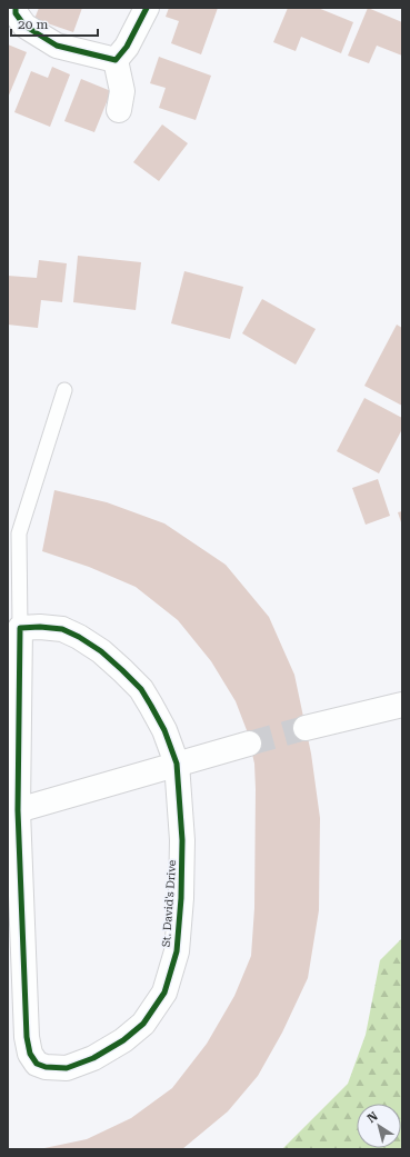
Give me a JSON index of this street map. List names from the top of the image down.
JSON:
{
  "streets": {
    "street": ["St. David's Drive"]
  },
  "scale_bar": "20 m",
  "north": "top left"
}
